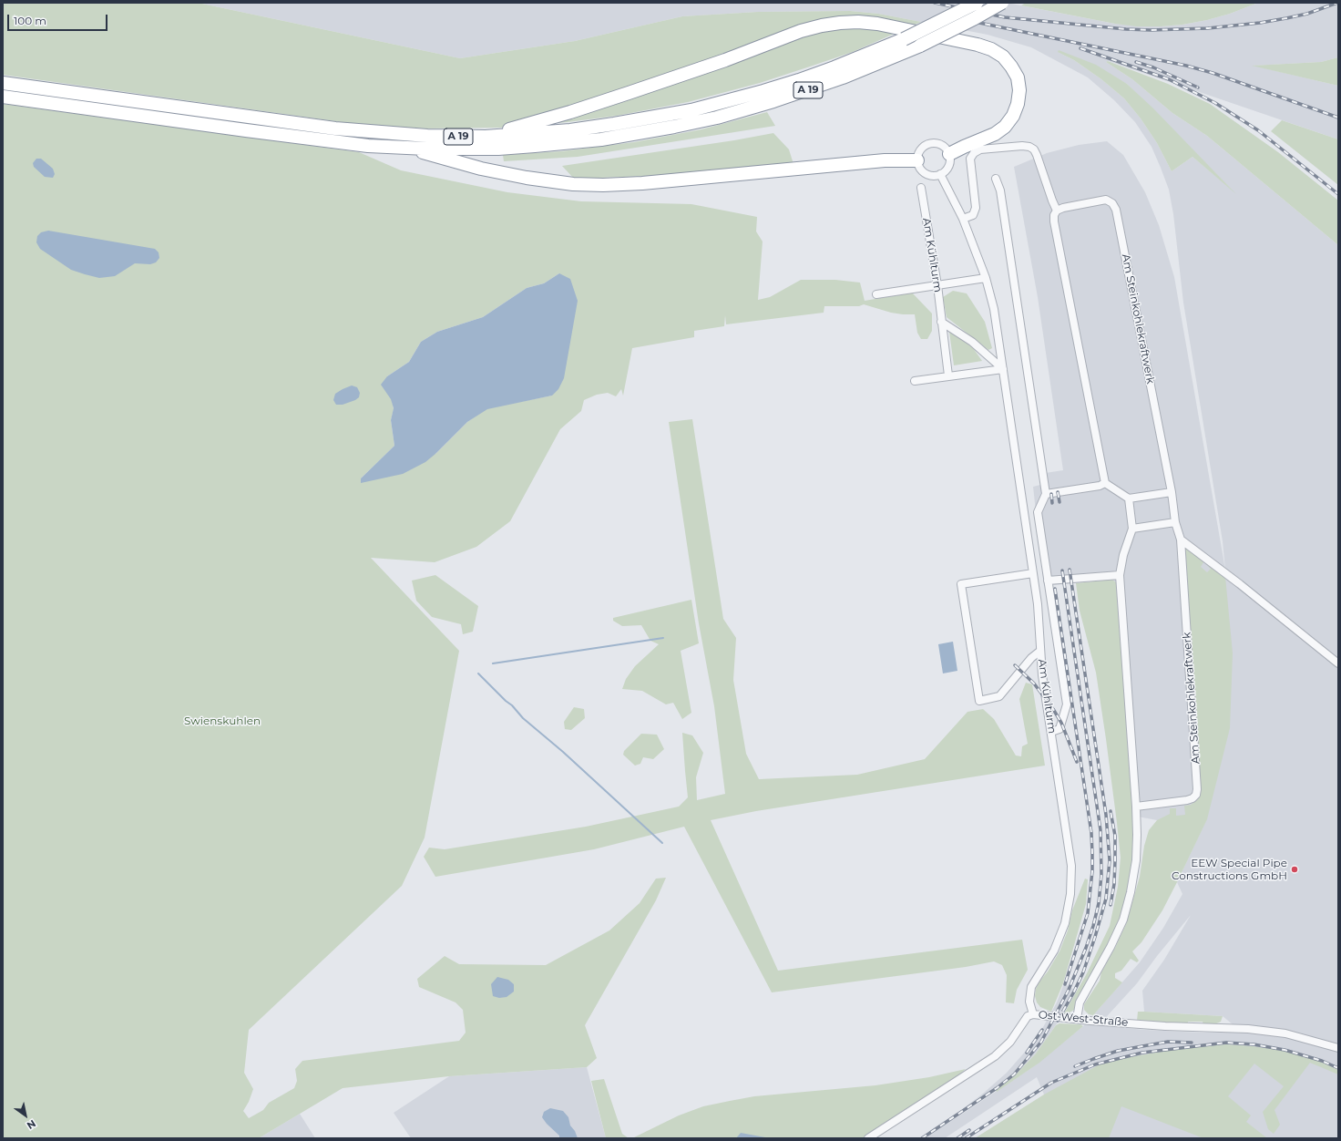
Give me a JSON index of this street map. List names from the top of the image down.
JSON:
{
  "streets": {
    "highway": ["A 19"],
    "street": ["Am Kühlturm", "Am Steinkohlekraftwerk", "Ost-West-Straße"]
  },
  "crossings": [
    ["Am Kühlturm", "Ost-West-Straße"]
  ],
  "parks": ["Swienskuhlen"],
  "places": ["EEW Special Pipe Constructions GmbH"],
  "scale_bar": "100 m",
  "north": "bottom right"
}
